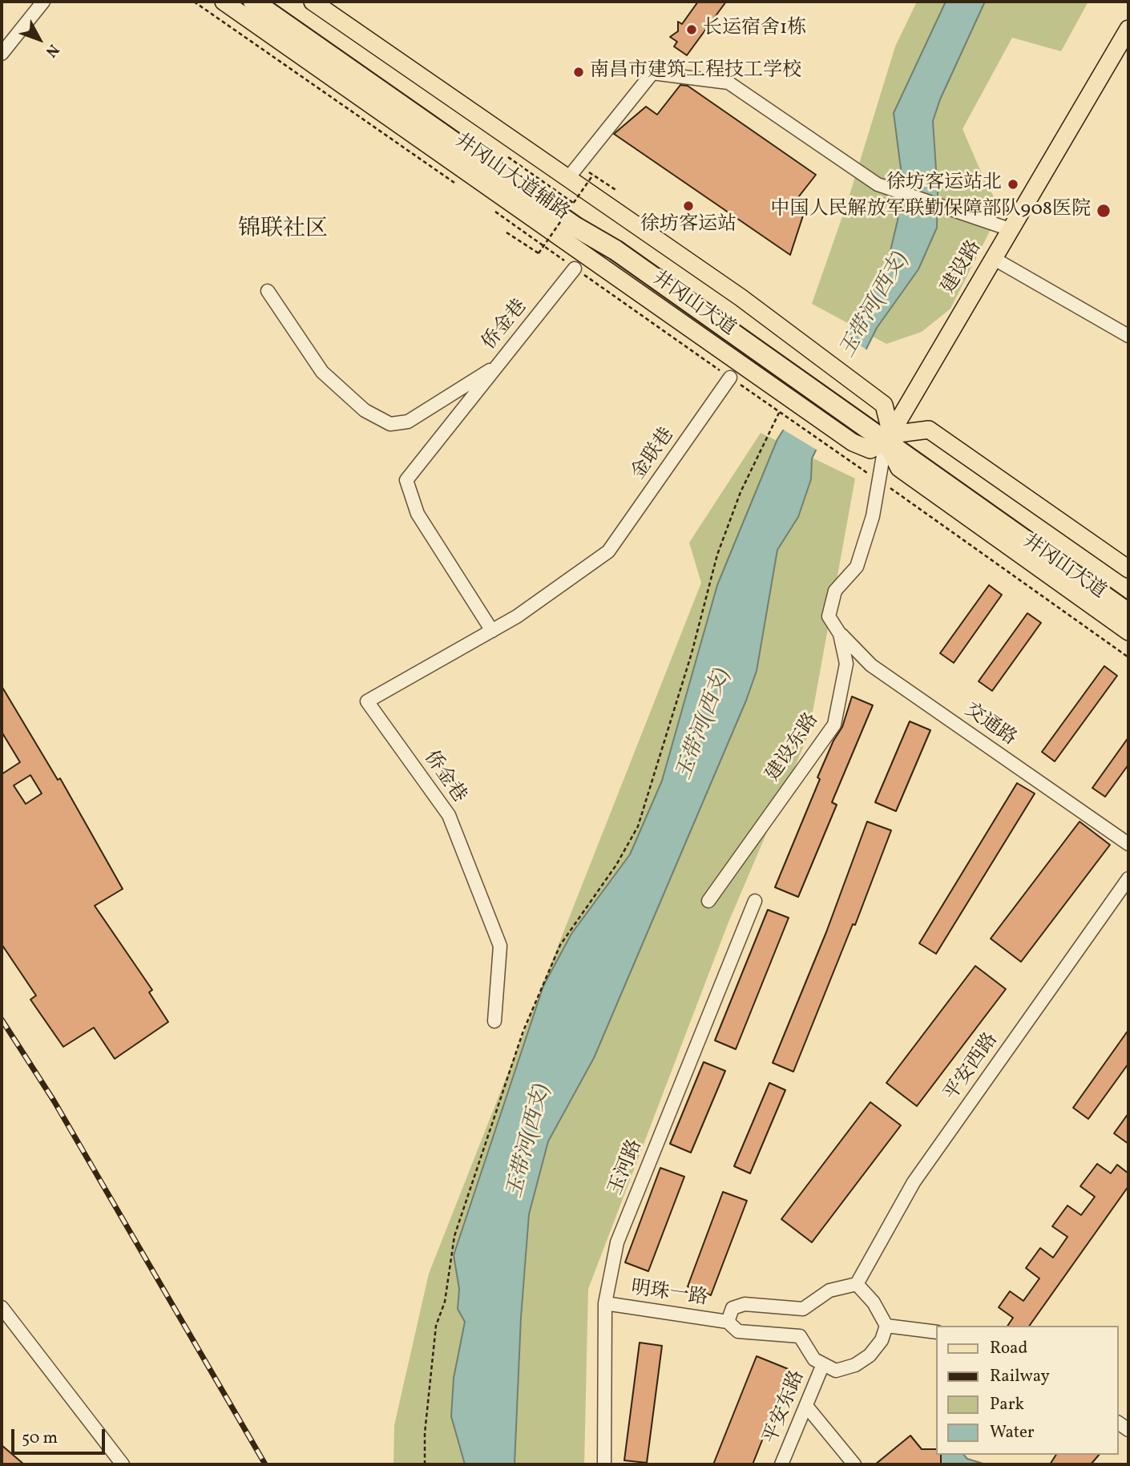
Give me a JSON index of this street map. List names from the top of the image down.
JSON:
{
  "streets": {
    "highway": ["井冈山大道"],
    "main road": ["井冈山大道辅路", "建设路"],
    "street": [
      "侨金巷",
      "金联巷",
      "交通路",
      "建设东路",
      "平安西路",
      "玉河路",
      "明珠一路",
      "平安东路"
    ]
  },
  "crossings": [
    ["井冈山大道辅路", "建设路"],
    ["井冈山大道辅路", "井冈山大道"],
    ["井冈山大道辅路", "建设东路"],
    ["建设路", "井冈山大道"],
    ["建设路", "建设东路"],
    ["井冈山大道", "建设东路"],
    ["侨金巷", "金联巷"],
    ["交通路", "建设东路"],
    ["平安西路", "明珠一路"],
    ["玉河路", "明珠一路"],
    ["明珠一路", "平安东路"]
  ],
  "districts": ["锦联社区"],
  "water": ["玉带河(西支)"],
  "places": [
    "长运宿舍1栋",
    "南昌市建筑工程技工学校",
    "徐坊客运站北",
    "徐坊客运站",
    "中国人民解放军联勤保障部队908医院"
  ],
  "legend": [
    "Road",
    "Railway",
    "Park",
    "Water"
  ],
  "scale_bar": "50 m",
  "north": "bottom right"
}
